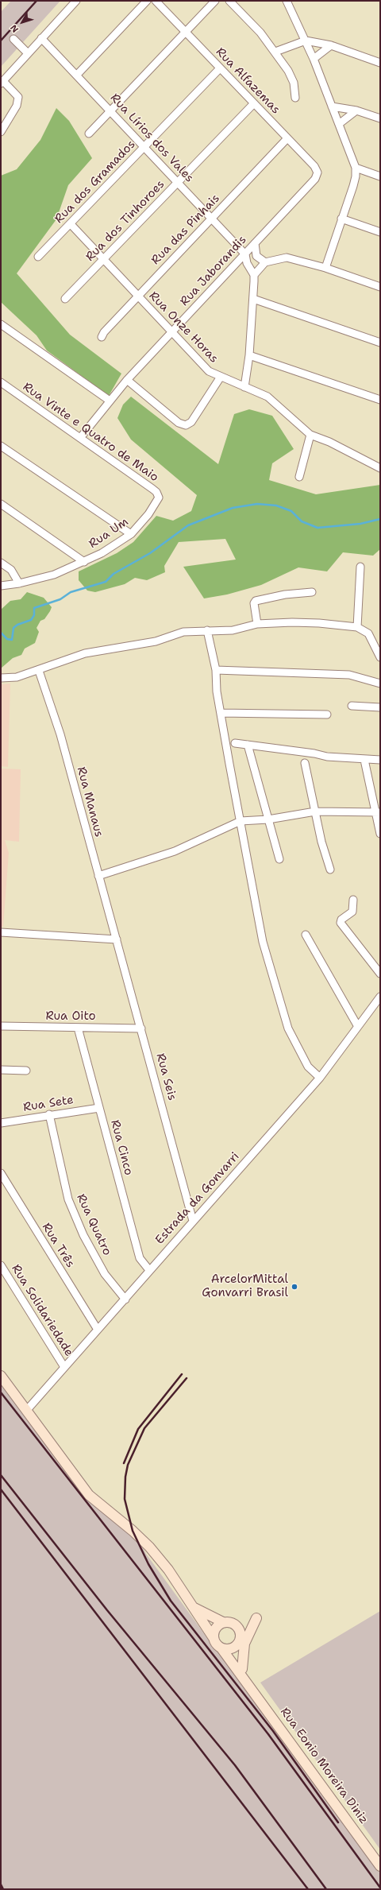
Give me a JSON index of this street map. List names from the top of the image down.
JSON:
{
  "streets": {
    "main road": ["Rua Eonio Moreira Diniz"],
    "street": [
      "Rua Alfazemas",
      "Rua Lírios dos Vales",
      "Rua dos Gramados",
      "Rua dos Tinhoroes",
      "Rua das Pinhais",
      "Rua Jaborandis",
      "Rua Onze Horas",
      "Rua Vinte e Quatro de Maio",
      "Rua Um",
      "Rua Manaus",
      "Rua Oito",
      "Rua Seis",
      "Rua Sete",
      "Rua Cinco",
      "Estrada da Gonvarri",
      "Rua Quatro",
      "Rua Três",
      "Rua Solidariedade"
    ]
  },
  "crossings": [
    ["Rua Alfazemas", "Rua dos Gramados"],
    ["Rua Alfazemas", "Rua dos Tinhoroes"],
    ["Rua Alfazemas", "Rua das Pinhais"],
    ["Rua Alfazemas", "Rua Jaborandis"],
    ["Rua Lírios dos Vales", "Rua dos Gramados"],
    ["Rua Lírios dos Vales", "Rua dos Tinhoroes"],
    ["Rua Lírios dos Vales", "Rua das Pinhais"],
    ["Rua Lírios dos Vales", "Rua Jaborandis"],
    ["Rua dos Gramados", "Rua Onze Horas"],
    ["Rua dos Tinhoroes", "Rua Onze Horas"],
    ["Rua das Pinhais", "Rua Onze Horas"],
    ["Rua Jaborandis", "Rua Onze Horas"],
    ["Rua Jaborandis", "Rua Vinte e Quatro de Maio"],
    ["Rua Vinte e Quatro de Maio", "Rua Um"],
    ["Rua Manaus", "Rua Seis"],
    ["Rua Oito", "Rua Seis"],
    ["Rua Oito", "Rua Cinco"],
    ["Rua Seis", "Estrada da Gonvarri"],
    ["Rua Sete", "Rua Cinco"],
    ["Rua Sete", "Rua Quatro"],
    ["Rua Cinco", "Estrada da Gonvarri"],
    ["Estrada da Gonvarri", "Rua Quatro"],
    ["Estrada da Gonvarri", "Rua Três"],
    ["Estrada da Gonvarri", "Rua Solidariedade"]
  ],
  "places": ["ArcelorMittal Gonvarri Brasil"],
  "north": "bottom left"
}
